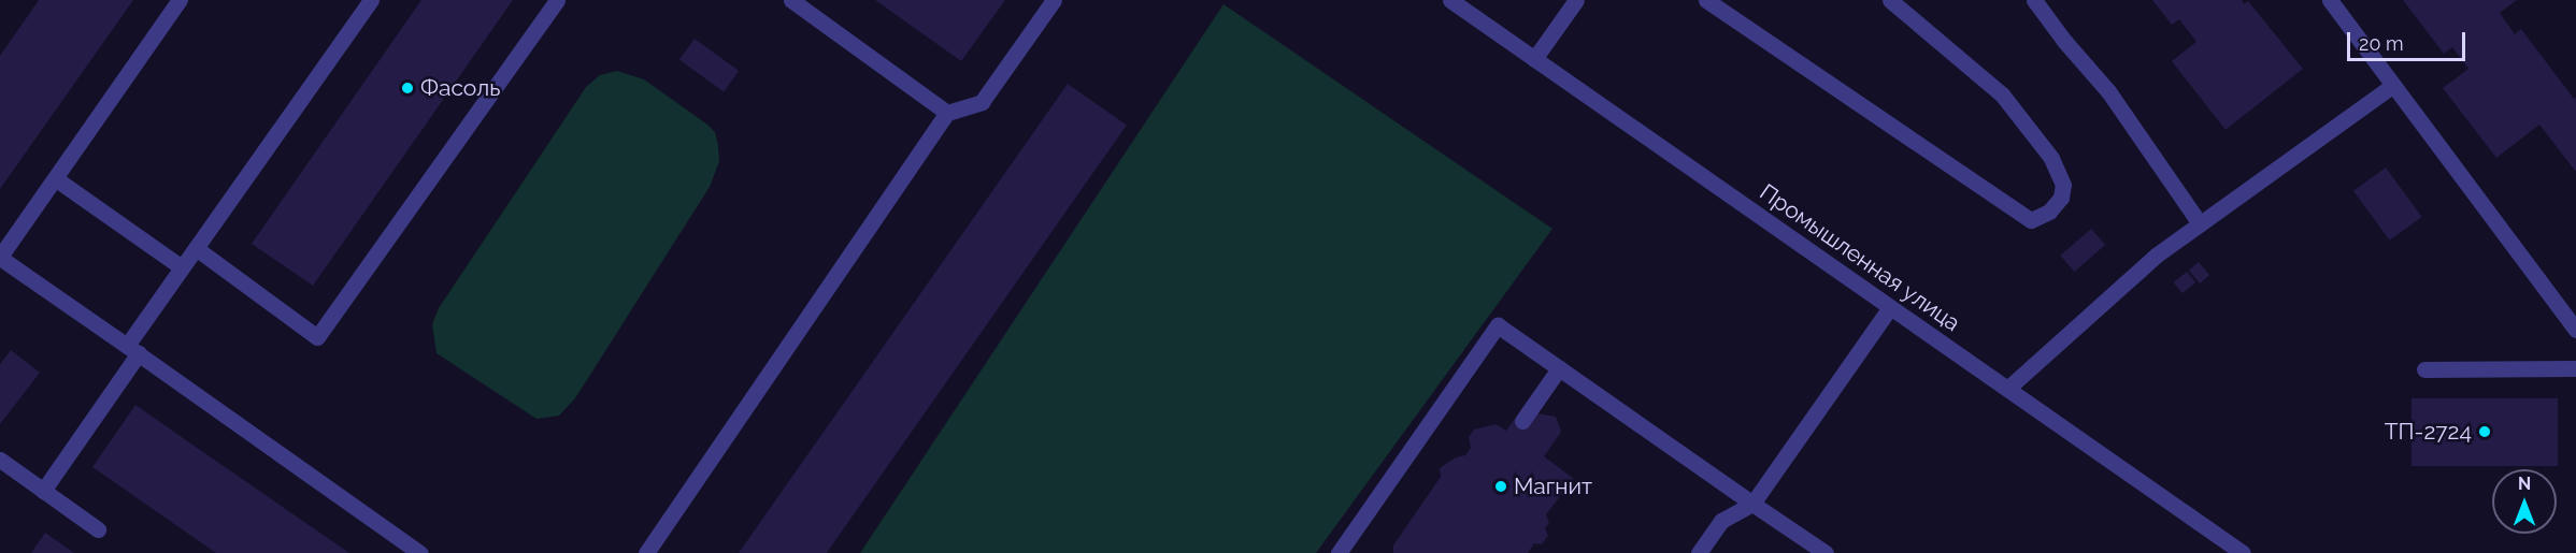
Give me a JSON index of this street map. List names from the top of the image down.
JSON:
{
  "streets": {
    "street": ["Промышленная улица"]
  },
  "places": ["Фасоль", "ТП-2724", "Магнит"],
  "scale_bar": "20 m",
  "north": "top"
}
